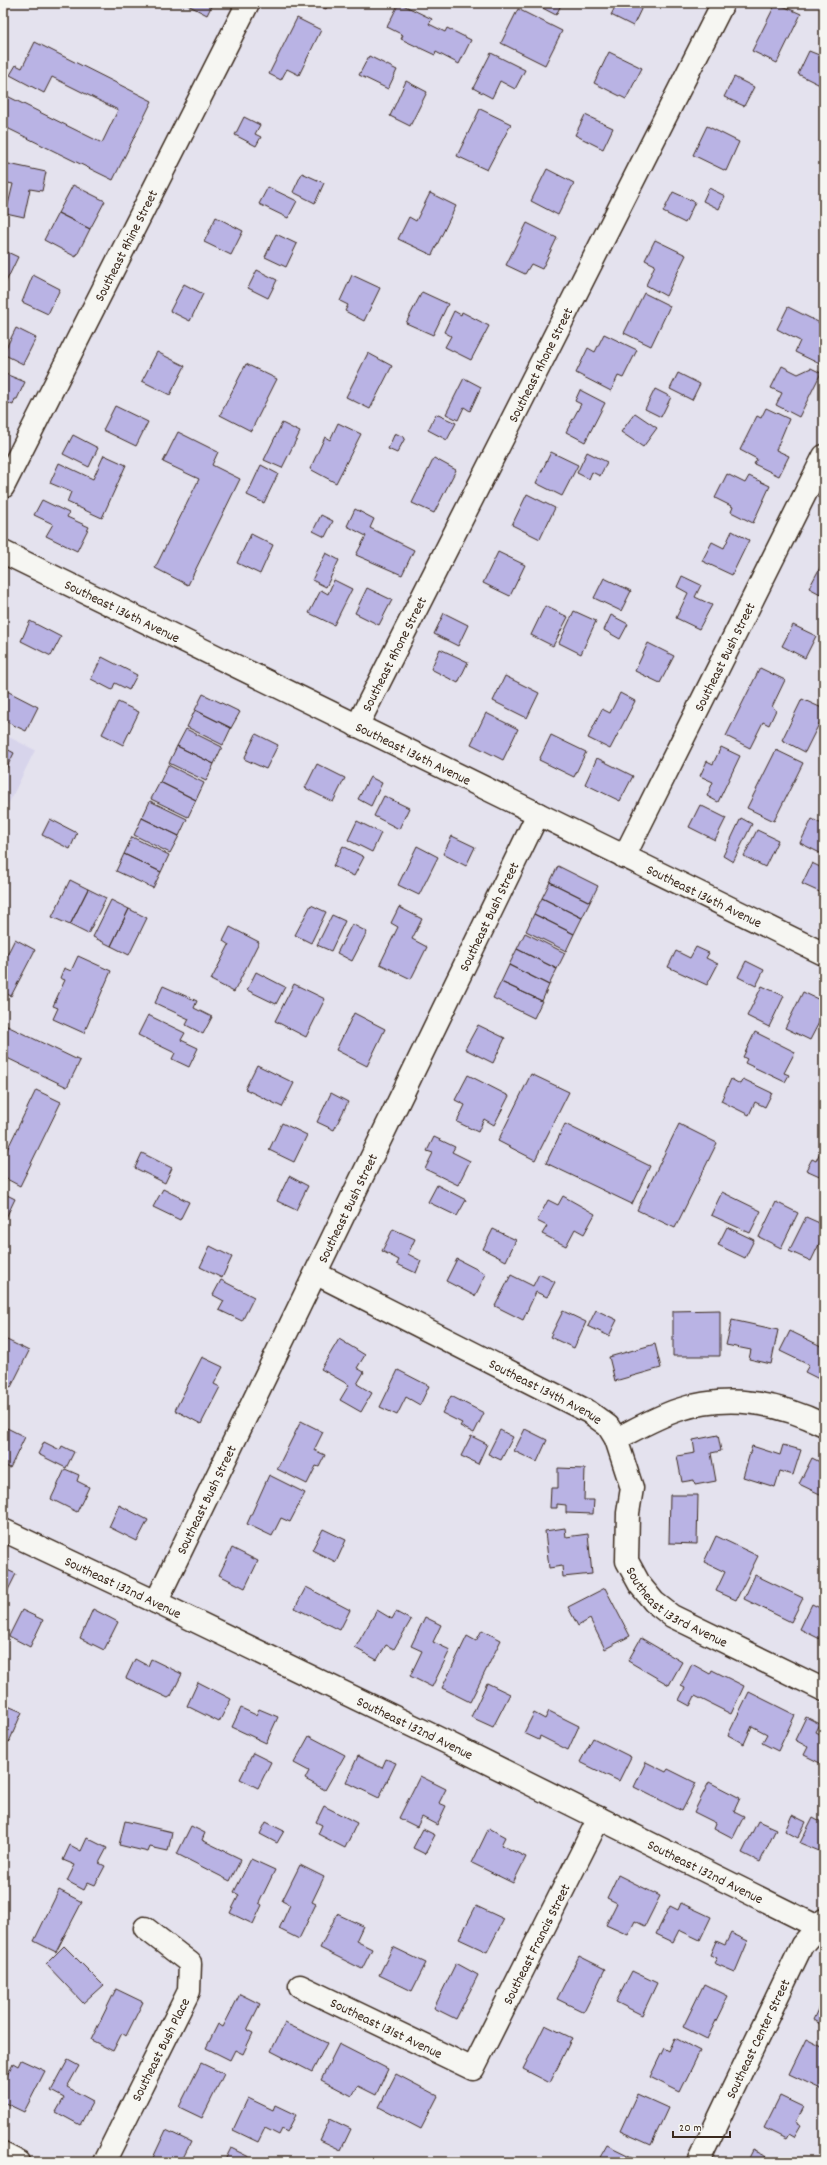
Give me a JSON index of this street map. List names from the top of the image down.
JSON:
{
  "streets": {
    "street": [
      "Southeast Rhine Street",
      "Southeast Rhone Street",
      "Southeast 136th Avenue",
      "Southeast Bush Street",
      "Southeast 134th Avenue",
      "Southeast 132nd Avenue",
      "Southeast 133rd Avenue",
      "Southeast Francis Street",
      "Southeast 131st Avenue",
      "Southeast Center Street",
      "Southeast Bush Place"
    ]
  },
  "crossings": [
    ["Southeast Rhone Street", "Southeast 136th Avenue"],
    ["Southeast 136th Avenue", "Southeast Bush Street"],
    ["Southeast Bush Street", "Southeast 134th Avenue"],
    ["Southeast Bush Street", "Southeast 132nd Avenue"],
    ["Southeast 134th Avenue", "Southeast 133rd Avenue"],
    ["Southeast 132nd Avenue", "Southeast Francis Street"],
    ["Southeast 132nd Avenue", "Southeast Center Street"],
    ["Southeast Francis Street", "Southeast 131st Avenue"]
  ],
  "scale_bar": "20 m"
}
